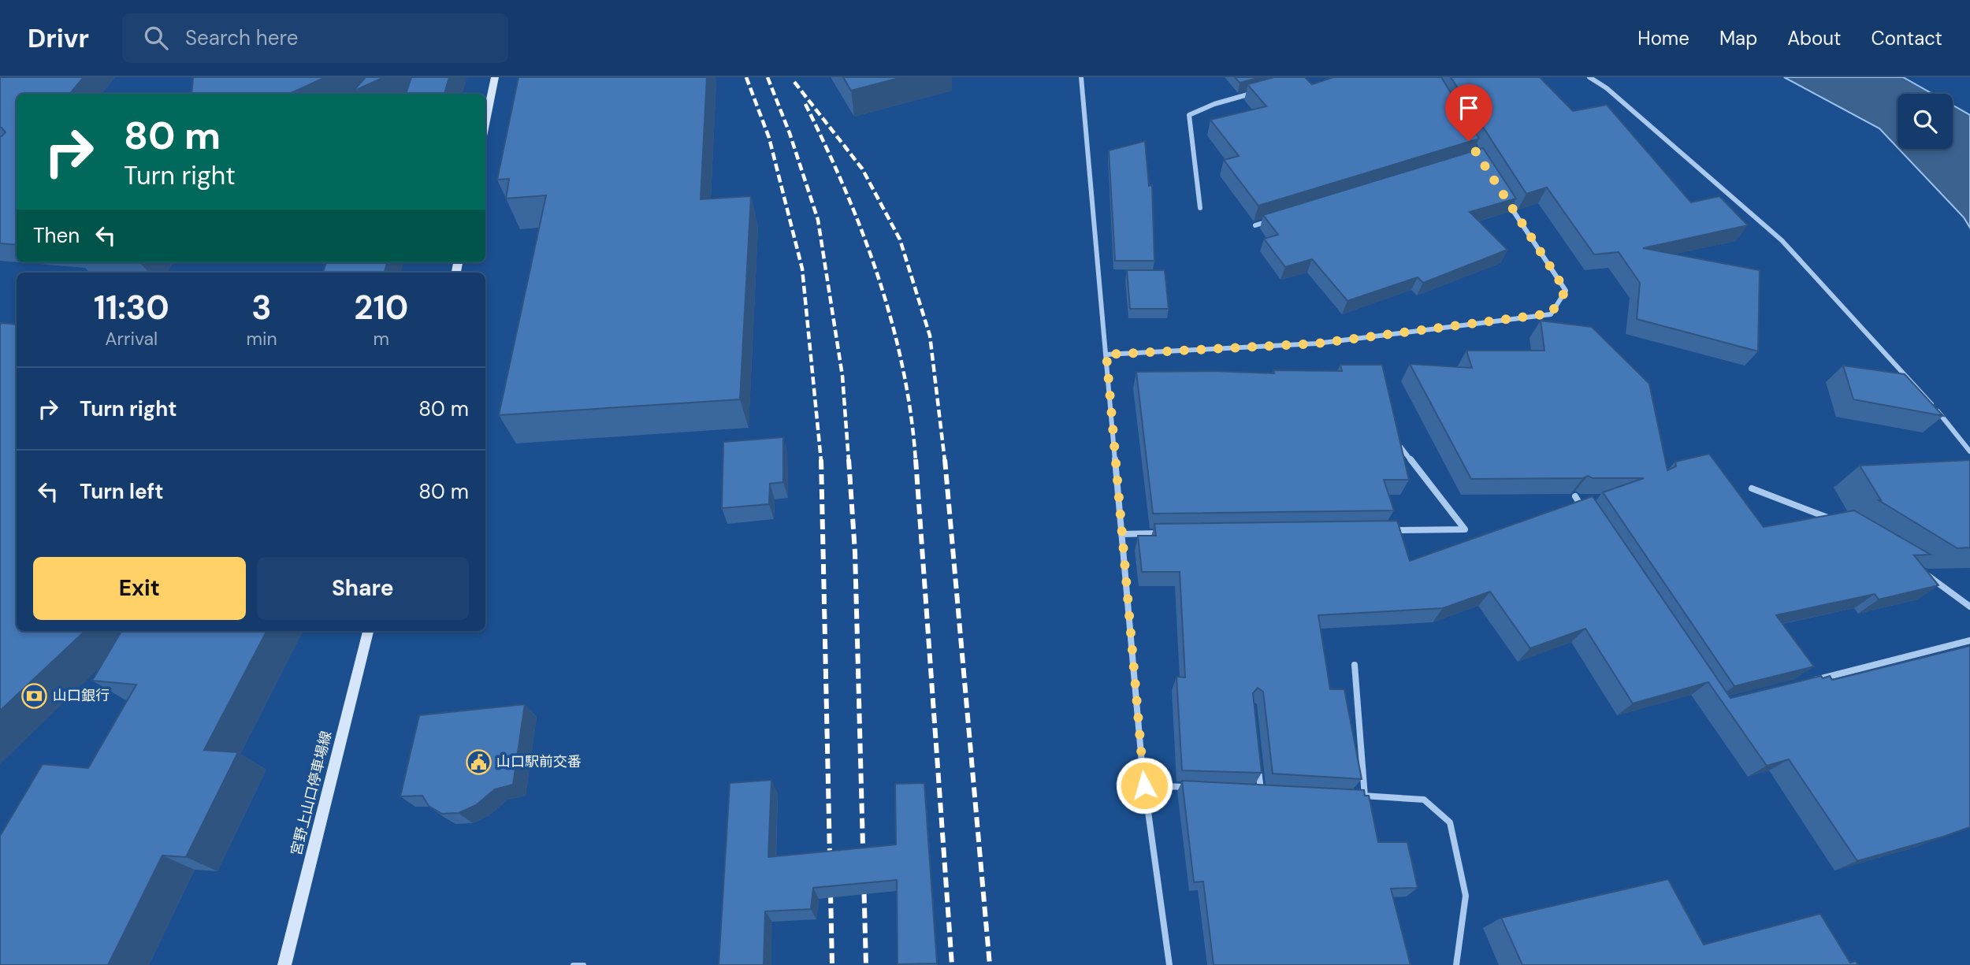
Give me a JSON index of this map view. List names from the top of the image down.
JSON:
{
  "streets": {
    "main road": ["宮野上山口停車場線"]
  },
  "places": {
    "bank": ["山口銀行"],
    "public building": ["山口駅前交番"]
  },
  "page": {
    "header": "Drivr",
    "search": "Search here",
    "nav": [
      "Home",
      "Map",
      "About",
      "Contact"
    ],
    "turn": ["80 m", "Turn right"],
    "then": "Then",
    "eta": [
      "11:30",
      "Arrival",
      "3",
      "min",
      "210",
      "m"
    ],
    "list": [
      {
        "name": "Turn right",
        "value": "80 m"
      },
      {
        "name": "Turn left",
        "value": "80 m"
      }
    ],
    "buttons": ["Exit", "Share"]
  }
}
